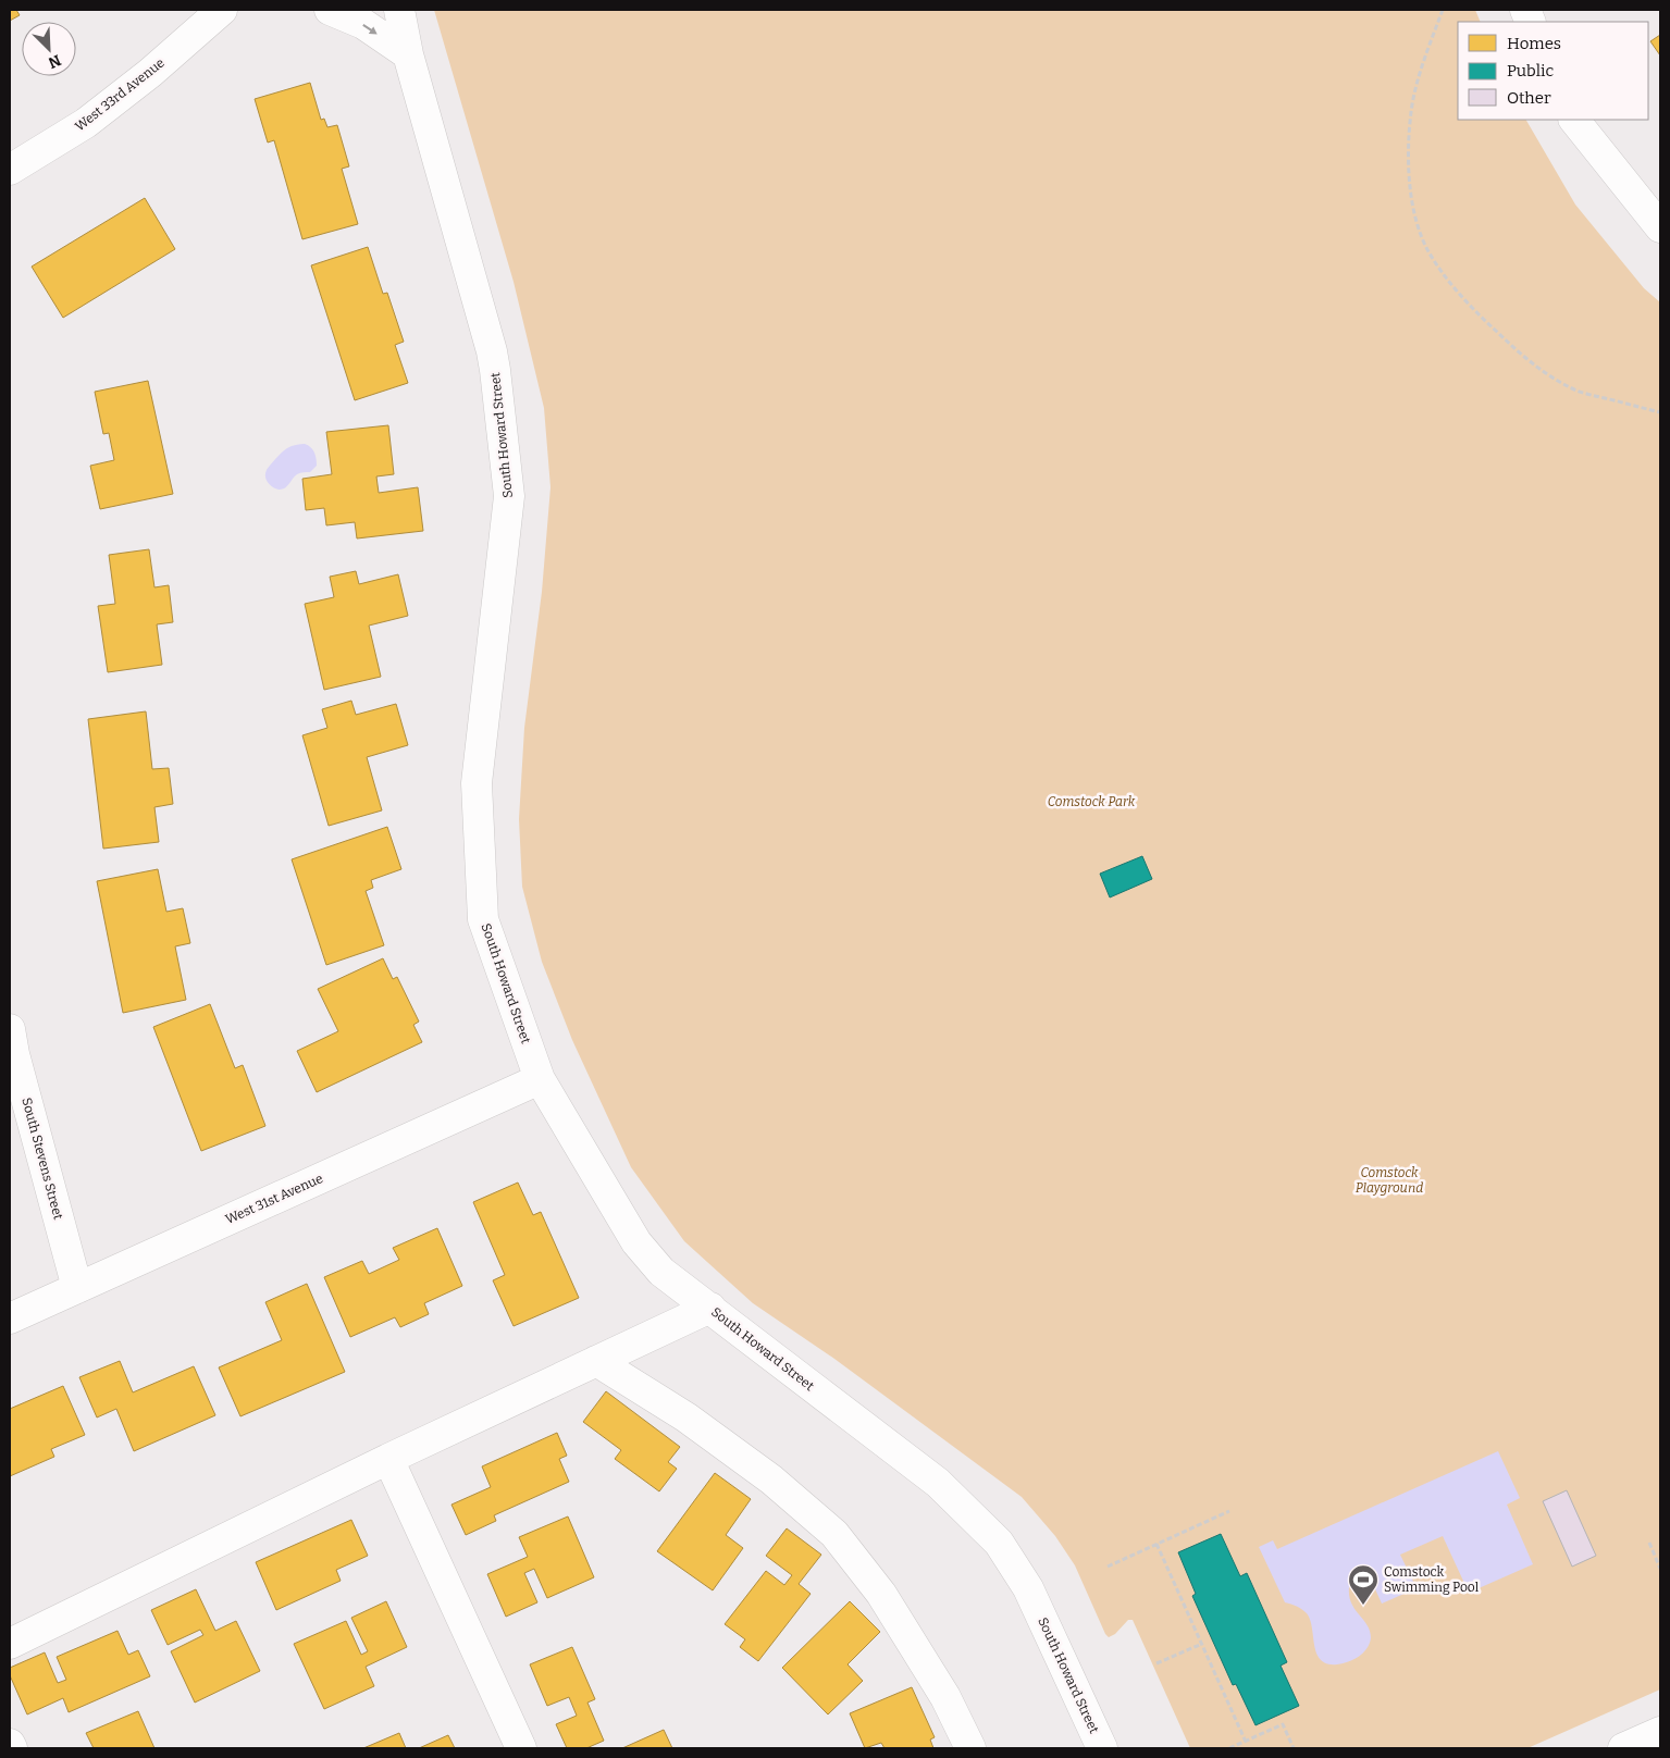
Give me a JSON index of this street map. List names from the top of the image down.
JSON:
{
  "streets": {
    "street": [
      "West 33rd Avenue",
      "South Howard Street",
      "South Stevens Street",
      "West 31st Avenue"
    ]
  },
  "crossings": [
    ["South Howard Street", "West 31st Avenue"],
    ["South Stevens Street", "West 31st Avenue"]
  ],
  "parks": ["Comstock Park", "Comstock Playground"],
  "places": {
    "sports": ["Comstock Swimming Pool"]
  },
  "legend": ["Homes", "Public", "Other"],
  "north": "bottom right"
}
